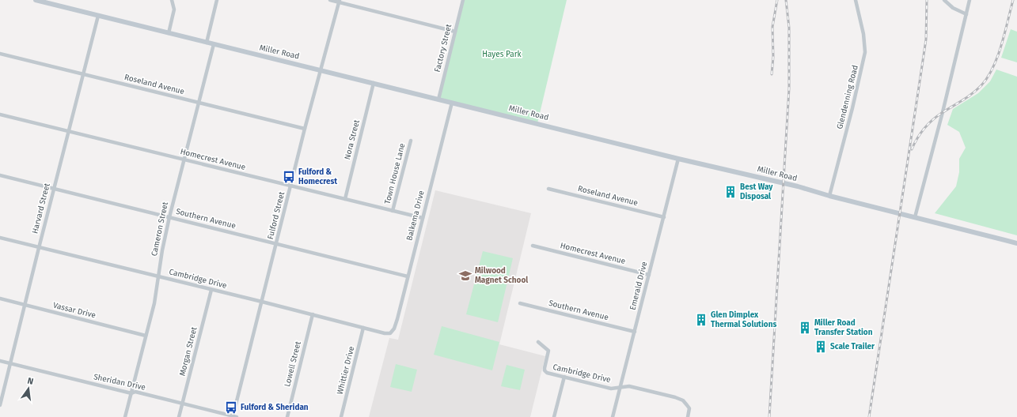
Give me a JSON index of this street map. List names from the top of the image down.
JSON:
{
  "streets": {
    "street": [
      "Factory Street",
      "Miller Road",
      "Roseland Avenue",
      "Glendenning Road",
      "Nora Street",
      "Homecrest Avenue",
      "Town House Lane",
      "Harvard Street",
      "Fulford Street",
      "Balkema Drive",
      "Southern Avenue",
      "Cameron Street",
      "Cambridge Drive",
      "Emerald Drive",
      "Vassar Drive",
      "Morgan Street",
      "Lowell Street",
      "Whittier Drive",
      "Sheridan Drive"
    ]
  },
  "crossings": [
    ["Factory Street", "Miller Road"],
    ["Miller Road", "Glendenning Road"],
    ["Miller Road", "Nora Street"],
    ["Miller Road", "Harvard Street"],
    ["Miller Road", "Fulford Street"],
    ["Miller Road", "Balkema Drive"],
    ["Miller Road", "Cameron Street"],
    ["Miller Road", "Emerald Drive"],
    ["Roseland Avenue", "Harvard Street"],
    ["Roseland Avenue", "Fulford Street"],
    ["Roseland Avenue", "Cameron Street"],
    ["Roseland Avenue", "Emerald Drive"],
    ["Nora Street", "Homecrest Avenue"],
    ["Homecrest Avenue", "Town House Lane"],
    ["Homecrest Avenue", "Harvard Street"],
    ["Homecrest Avenue", "Fulford Street"],
    ["Homecrest Avenue", "Balkema Drive"],
    ["Homecrest Avenue", "Cameron Street"],
    ["Homecrest Avenue", "Emerald Drive"],
    ["Harvard Street", "Southern Avenue"],
    ["Harvard Street", "Cambridge Drive"],
    ["Harvard Street", "Vassar Drive"],
    ["Harvard Street", "Sheridan Drive"],
    ["Fulford Street", "Southern Avenue"],
    ["Fulford Street", "Cambridge Drive"],
    ["Fulford Street", "Sheridan Drive"],
    ["Balkema Drive", "Southern Avenue"],
    ["Balkema Drive", "Cambridge Drive"],
    ["Southern Avenue", "Cameron Street"],
    ["Southern Avenue", "Emerald Drive"],
    ["Cameron Street", "Cambridge Drive"],
    ["Cameron Street", "Vassar Drive"],
    ["Cameron Street", "Sheridan Drive"],
    ["Cambridge Drive", "Emerald Drive"],
    ["Cambridge Drive", "Morgan Street"],
    ["Cambridge Drive", "Lowell Street"],
    ["Cambridge Drive", "Whittier Drive"],
    ["Morgan Street", "Sheridan Drive"]
  ],
  "parks": ["Hayes Park"],
  "places": {
    "bus stop": ["Fulford & Homecrest", "Fulford & Sheridan"],
    "building": [
      "Best Way Disposal",
      "Glen Dimplex Thermal Solutions",
      "Miller Road Transfer Station",
      "Scale Trailer"
    ],
    "school or university": ["Milwood Magnet School"]
  },
  "north": "top"
}
